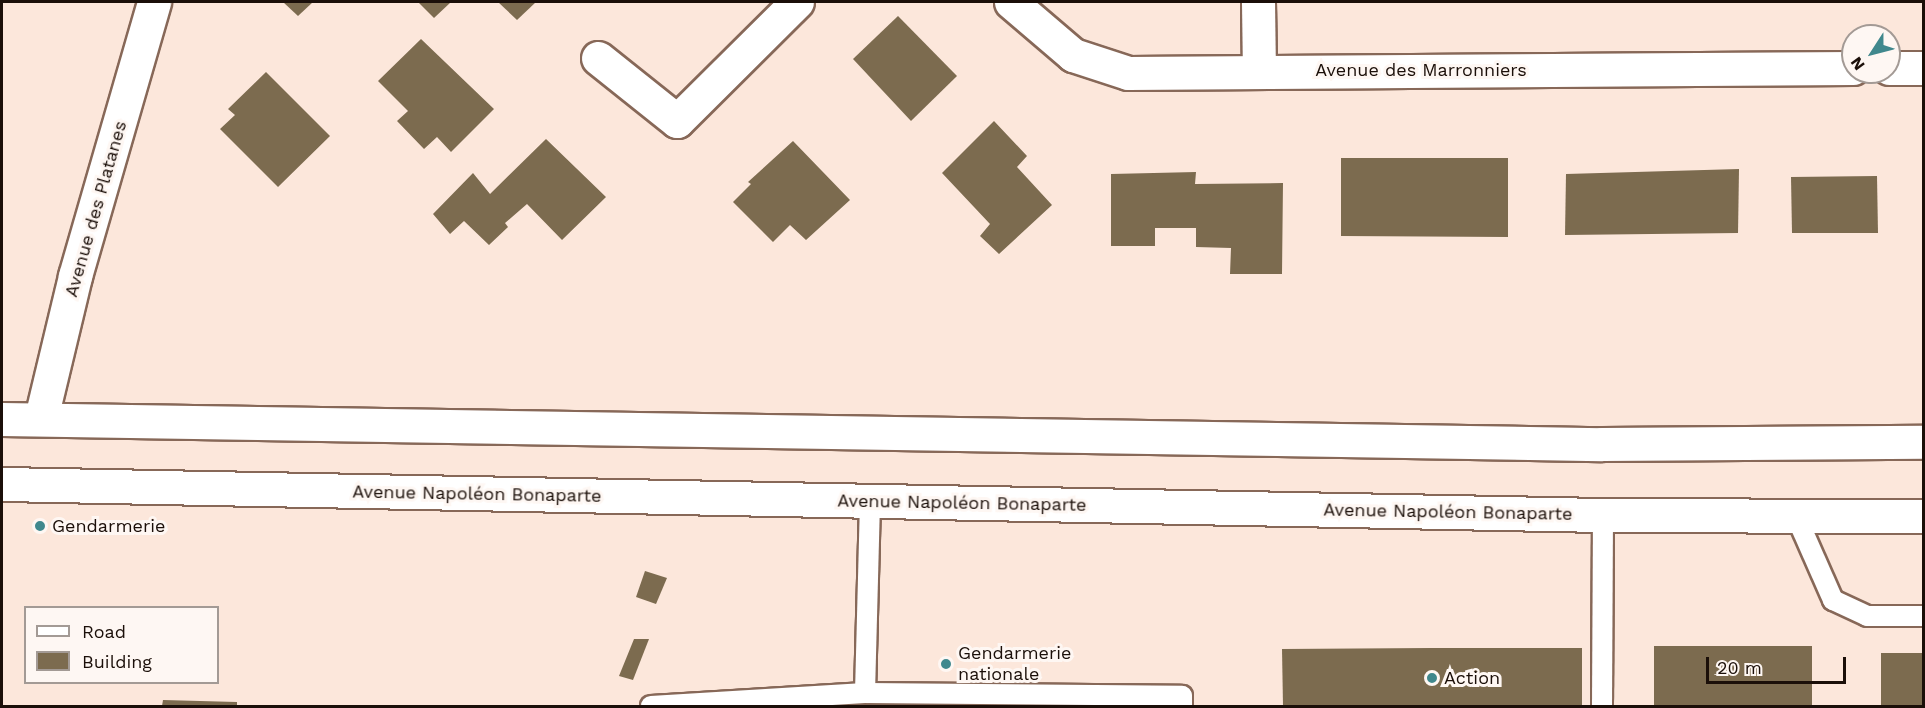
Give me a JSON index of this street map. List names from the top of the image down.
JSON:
{
  "streets": {
    "main road": ["Avenue des Marronniers", "Avenue des Platanes", "Avenue Napoléon Bonaparte"]
  },
  "places": ["Gendarmerie", "Gendarmerie nationale", "Action"],
  "legend": ["Road", "Building"],
  "scale_bar": "20 m",
  "north": "bottom left"
}
